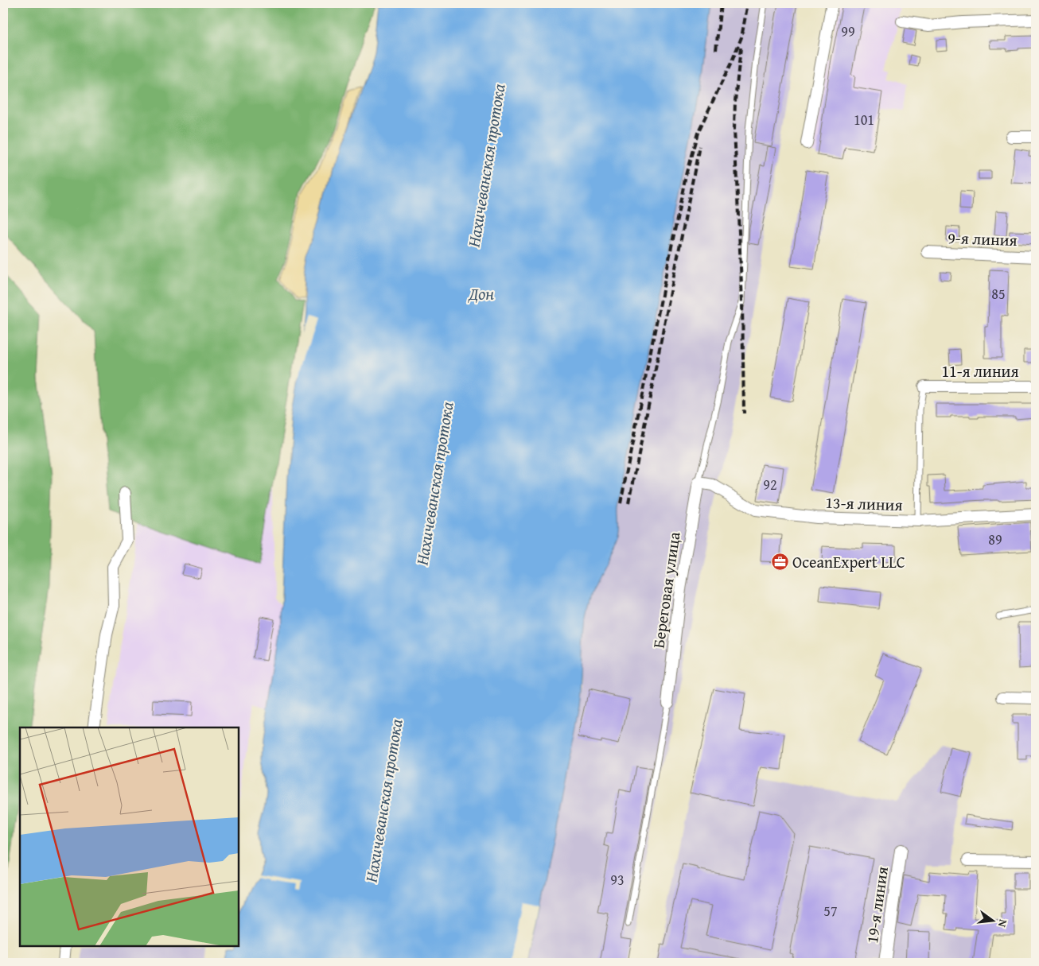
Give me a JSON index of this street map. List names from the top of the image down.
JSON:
{
  "streets": {
    "street": [
      "9-я линия",
      "11-я линия",
      "13-я линия",
      "Береговая улица",
      "19-я линия"
    ]
  },
  "crossings": [
    ["13-я линия", "Береговая улица"]
  ],
  "water": ["Нахичеванская протока", "Дон"],
  "places": {
    "office": ["OceanExpert LLC"]
  },
  "house_numbers": [
    "99",
    "101",
    "85",
    "92",
    "89",
    "93",
    "57"
  ],
  "north": "right"
}
